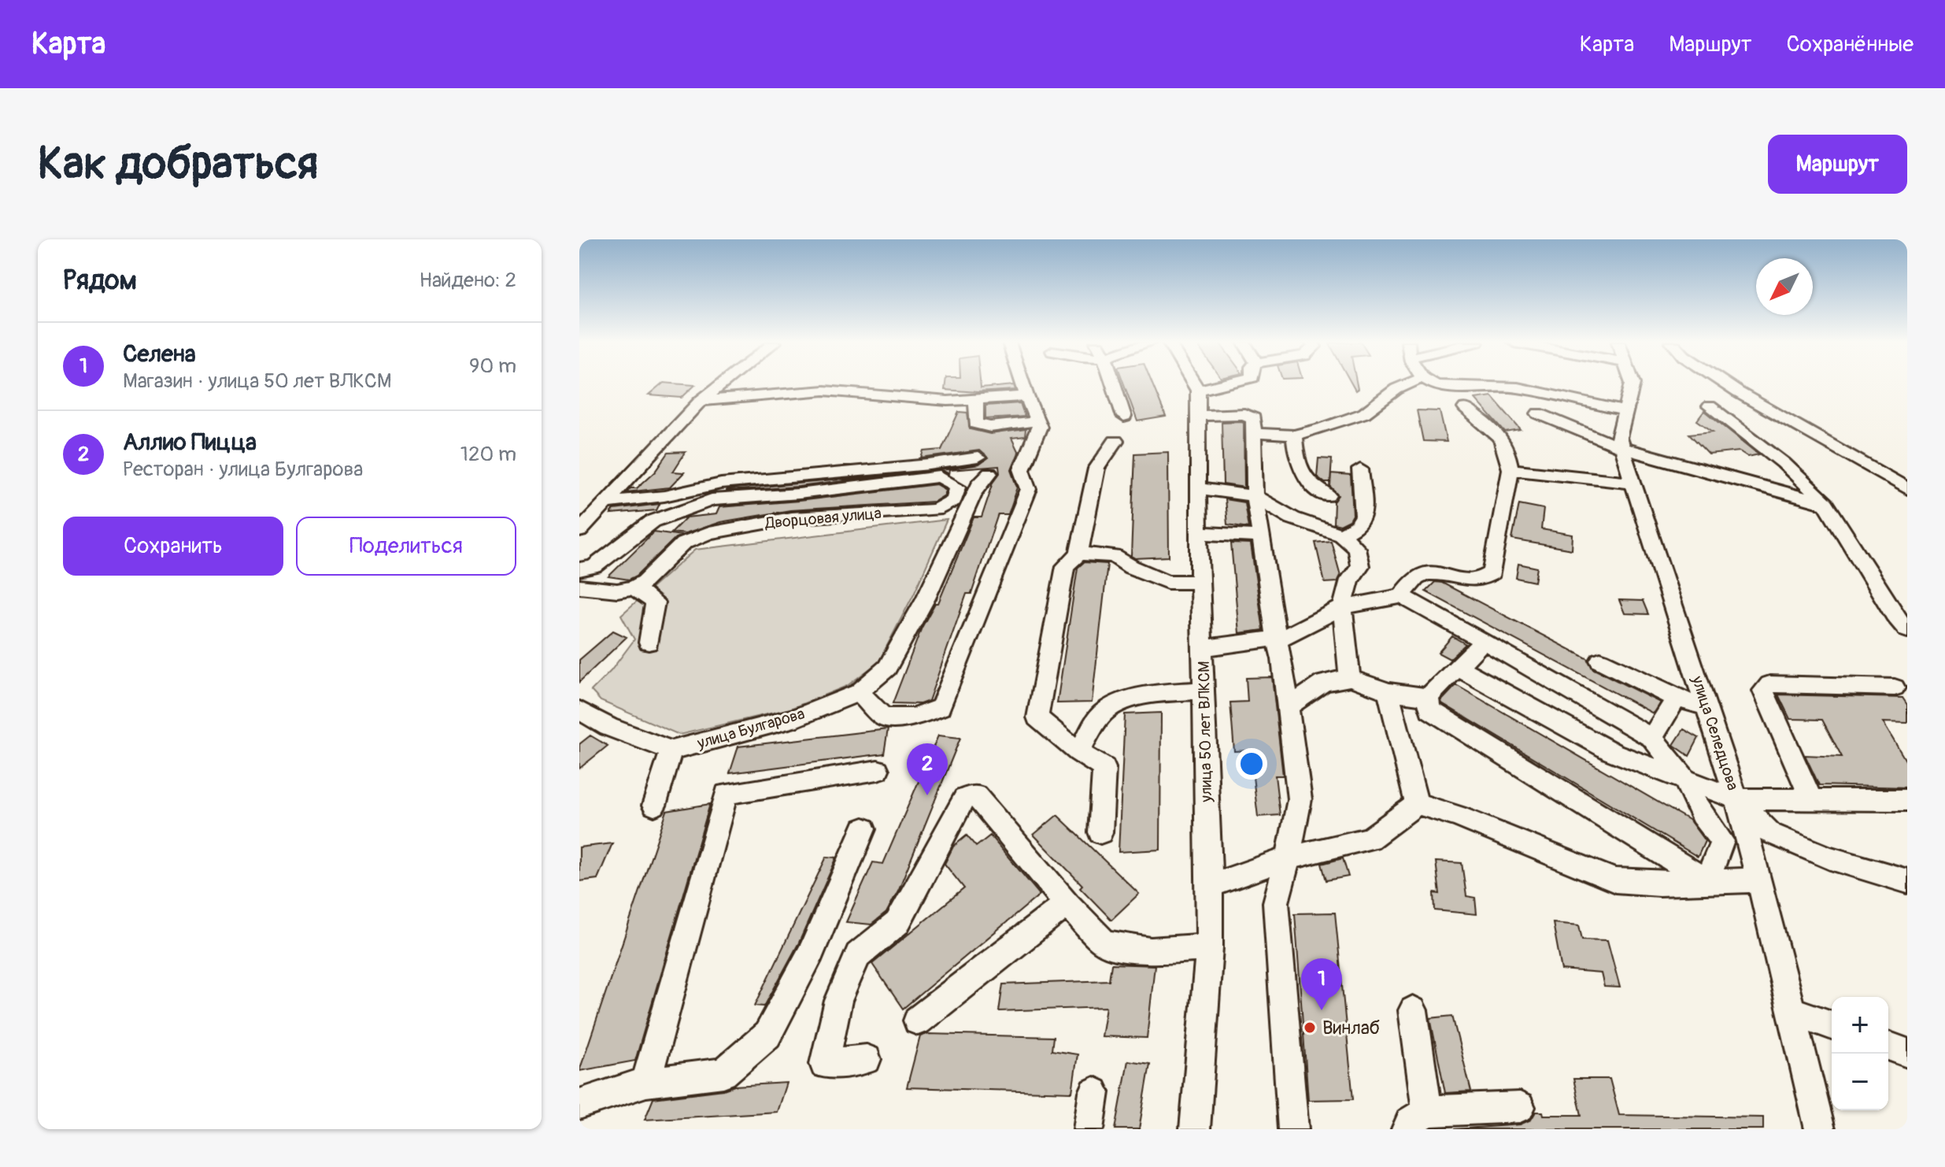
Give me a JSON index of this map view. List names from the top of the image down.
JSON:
{
  "streets": {
    "street": [
      "Дворцовая улица",
      "улица Булгарова",
      "улица 50 лет ВЛКСМ",
      "улица Селедцова"
    ]
  },
  "places": ["Винлаб"],
  "north": "bottom left",
  "page": {
    "header": "Карта",
    "nav": ["Карта", "Маршрут", "Сохранённые"],
    "buttons": [
      "Маршрут",
      ["Сохранить", "Поделиться"]
    ],
    "title": "Как добраться",
    "heading": ["Рядом", "Найдено: 2"],
    "list": [
      {
        "mark": "1",
        "name": "Селена",
        "note": "Магазин · улица 50 лет ВЛКСМ",
        "value": "90 m"
      },
      {
        "mark": "2",
        "name": "Аллио Пицца",
        "note": "Ресторан · улица Булгарова",
        "value": "120 m"
      }
    ],
    "pins": ["2", "1"],
    "map_buttons": ["+", "−"]
  }
}
